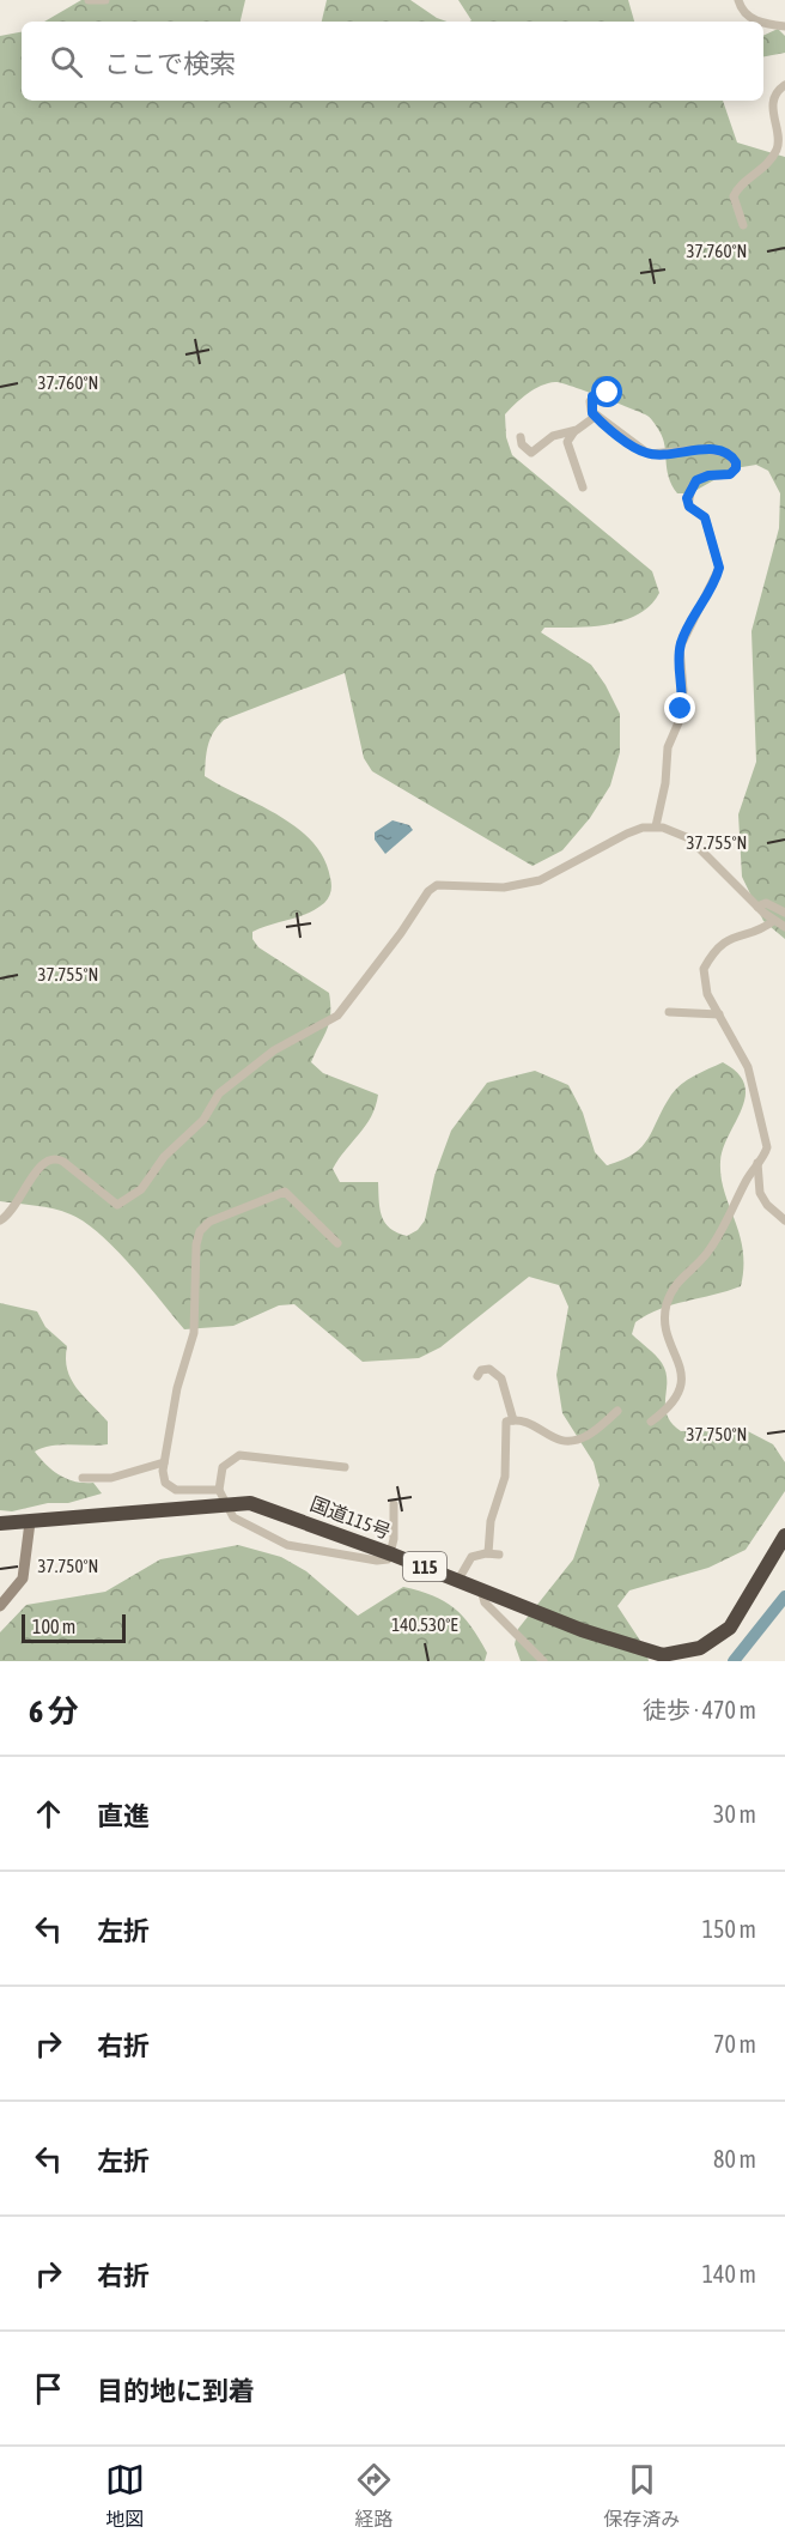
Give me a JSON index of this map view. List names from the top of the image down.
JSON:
{
  "streets": {
    "highway": ["国道115号", "115"]
  },
  "scale_bar": "100 m",
  "page": {
    "search": "ここで検索",
    "scale": "100 m",
    "heading": ["6 分", "徒歩 · 470 m"],
    "list": [
      ["直進", "30 m"],
      ["左折", "150 m"],
      ["右折", "70 m"],
      ["左折", "80 m"],
      ["右折", "140 m"],
      "目的地に到着"
    ],
    "nav": ["地図", "経路", "保存済み"]
  },
  "coordinates": [
    "37.760°N",
    "37.755°N",
    "37.750°N",
    "140.530°E"
  ]
}
